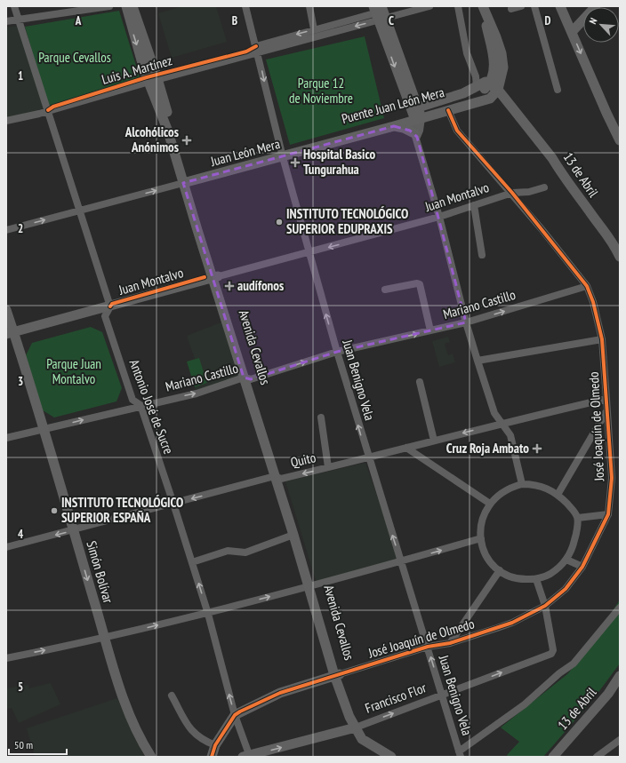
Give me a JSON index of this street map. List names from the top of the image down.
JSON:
{
  "streets": {
    "street": [
      "Luis A. Martínez",
      "Puente Juan León Mera",
      "Juan León Mera",
      "13 de Abril",
      "Juan Montalvo",
      "Mariano Castillo",
      "Avenida Cevallos",
      "Juan Benigno Vela",
      "Antonio José de Sucre",
      "José Joaquín de Olmedo",
      "Quito",
      "Simón Bolívar",
      "Francisco Flor"
    ]
  },
  "crossings": [
    ["Luis A. Martínez", "Avenida Cevallos"],
    ["Luis A. Martínez", "Juan Benigno Vela"],
    ["Luis A. Martínez", "Antonio José de Sucre"],
    ["Puente Juan León Mera", "Juan León Mera"],
    ["Puente Juan León Mera", "13 de Abril"],
    ["Juan León Mera", "13 de Abril"],
    ["Juan León Mera", "Avenida Cevallos"],
    ["Juan León Mera", "Juan Benigno Vela"],
    ["Juan León Mera", "Antonio José de Sucre"],
    ["Juan León Mera", "José Joaquín de Olmedo"],
    ["Juan Montalvo", "Avenida Cevallos"],
    ["Juan Montalvo", "Juan Benigno Vela"],
    ["Juan Montalvo", "Antonio José de Sucre"],
    ["Juan Montalvo", "José Joaquín de Olmedo"],
    ["Juan Montalvo", "Simón Bolívar"],
    ["Mariano Castillo", "Avenida Cevallos"],
    ["Mariano Castillo", "Juan Benigno Vela"],
    ["Mariano Castillo", "Antonio José de Sucre"],
    ["Mariano Castillo", "José Joaquín de Olmedo"],
    ["Mariano Castillo", "Simón Bolívar"],
    ["Avenida Cevallos", "José Joaquín de Olmedo"],
    ["Avenida Cevallos", "Quito"],
    ["Avenida Cevallos", "Francisco Flor"],
    ["Juan Benigno Vela", "José Joaquín de Olmedo"],
    ["Juan Benigno Vela", "Quito"],
    ["Juan Benigno Vela", "Francisco Flor"],
    ["Antonio José de Sucre", "José Joaquín de Olmedo"],
    ["Antonio José de Sucre", "Quito"],
    ["Antonio José de Sucre", "Francisco Flor"],
    ["José Joaquín de Olmedo", "Quito"],
    ["José Joaquín de Olmedo", "Francisco Flor"],
    ["Quito", "Simón Bolívar"]
  ],
  "one_way": ["Luis A. Martínez", "Juan León Mera", "Mariano Castillo"],
  "parks": ["Parque Cevallos", "Parque 12 de Noviembre", "Parque Juan Montalvo"],
  "places": {
    "health": [
      "Alcohólicos Anónimos",
      "Hospital Basico Tungurahua",
      "audífonos",
      "Cruz Roja Ambato"
    ],
    "other": ["INSTITUTO TECNOLÓGICO SUPERIOR EDUPRAXIS", "INSTITUTO TECNOLÓGICO SUPERIOR ESPAÑA"]
  },
  "scale_bar": "50 m",
  "north": "top left",
  "grid": {
    "columns": [
      "A",
      "B",
      "C",
      "D"
    ],
    "rows": [
      "1",
      "2",
      "3",
      "4",
      "5"
    ]
  }
}
